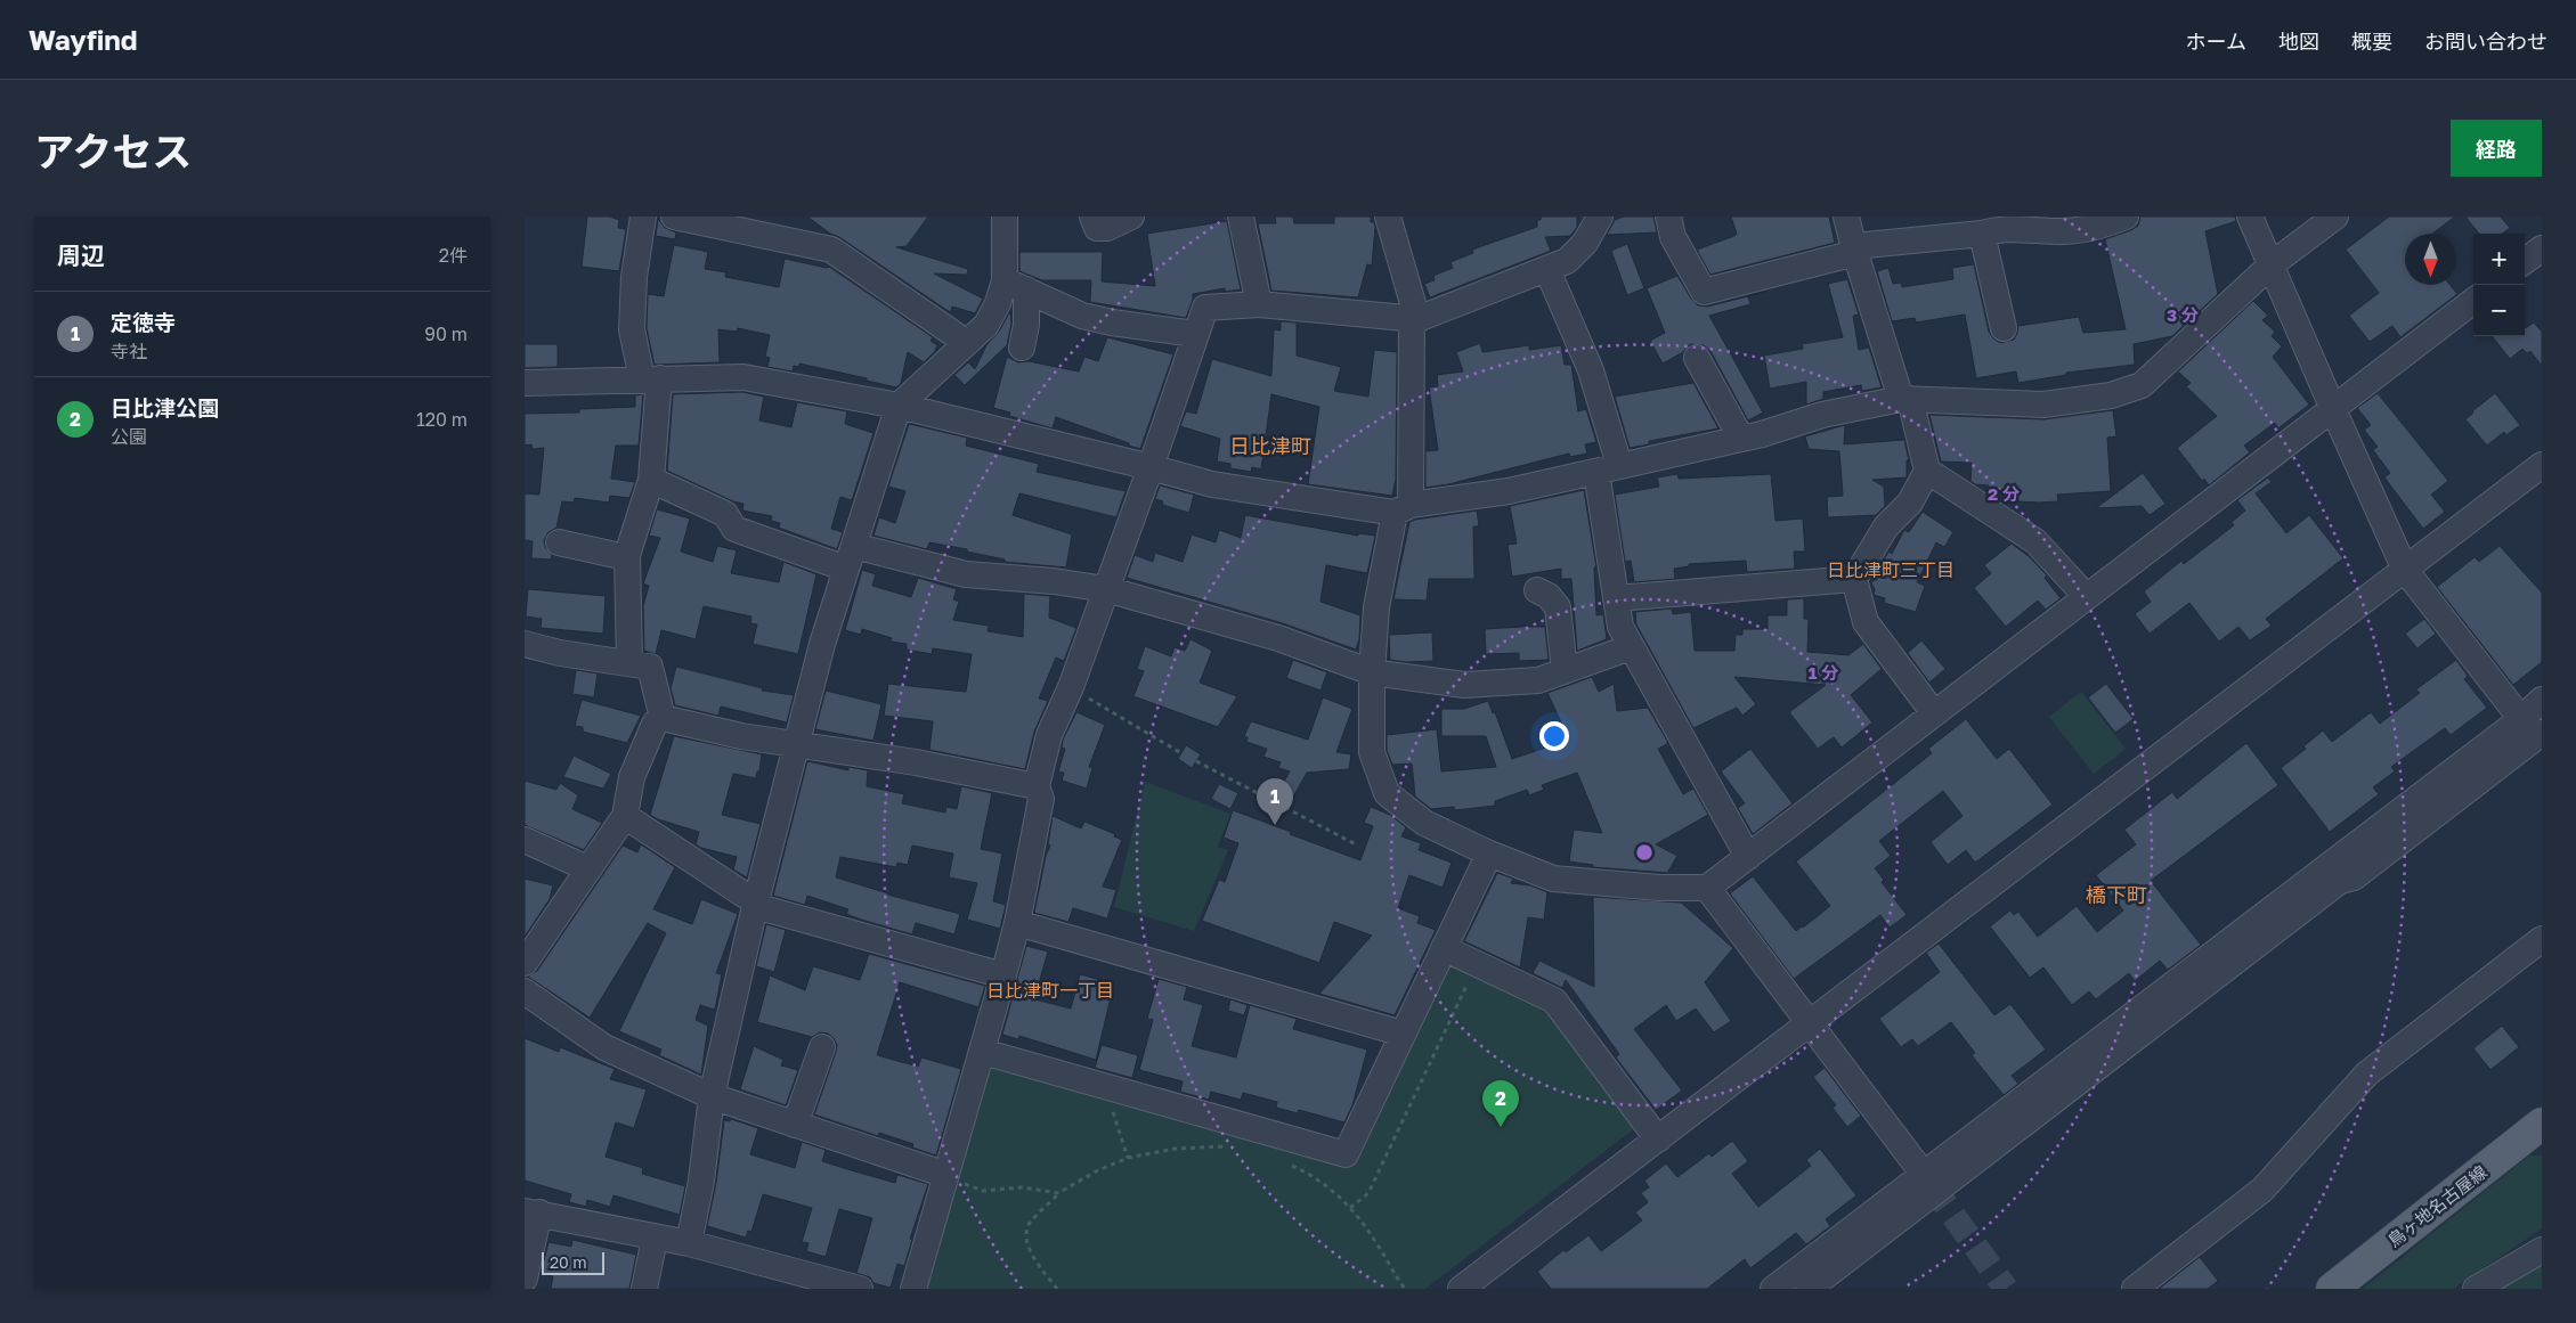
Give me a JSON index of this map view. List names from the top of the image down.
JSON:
{
  "streets": {
    "main road": ["鳥ヶ地名古屋線"]
  },
  "districts": [
    "日比津町",
    "日比津町三丁目",
    "橋下町",
    "日比津町一丁目"
  ],
  "scale_bar": "20 m",
  "north": "bottom",
  "page": {
    "header": "Wayfind",
    "nav": [
      "ホーム",
      "地図",
      "概要",
      "お問い合わせ"
    ],
    "title": "アクセス",
    "buttons": "経路",
    "heading": ["周辺", "2件"],
    "map_buttons": ["+", "−"],
    "list": [
      {
        "mark": "1",
        "name": "定徳寺",
        "note": "寺社",
        "value": "90 m"
      },
      {
        "mark": "2",
        "name": "日比津公園",
        "note": "公園",
        "value": "120 m"
      }
    ],
    "pins": ["1", "2"],
    "scale": "20 m"
  },
  "rings": ["3 分", "2 分", "1 分"]
}
